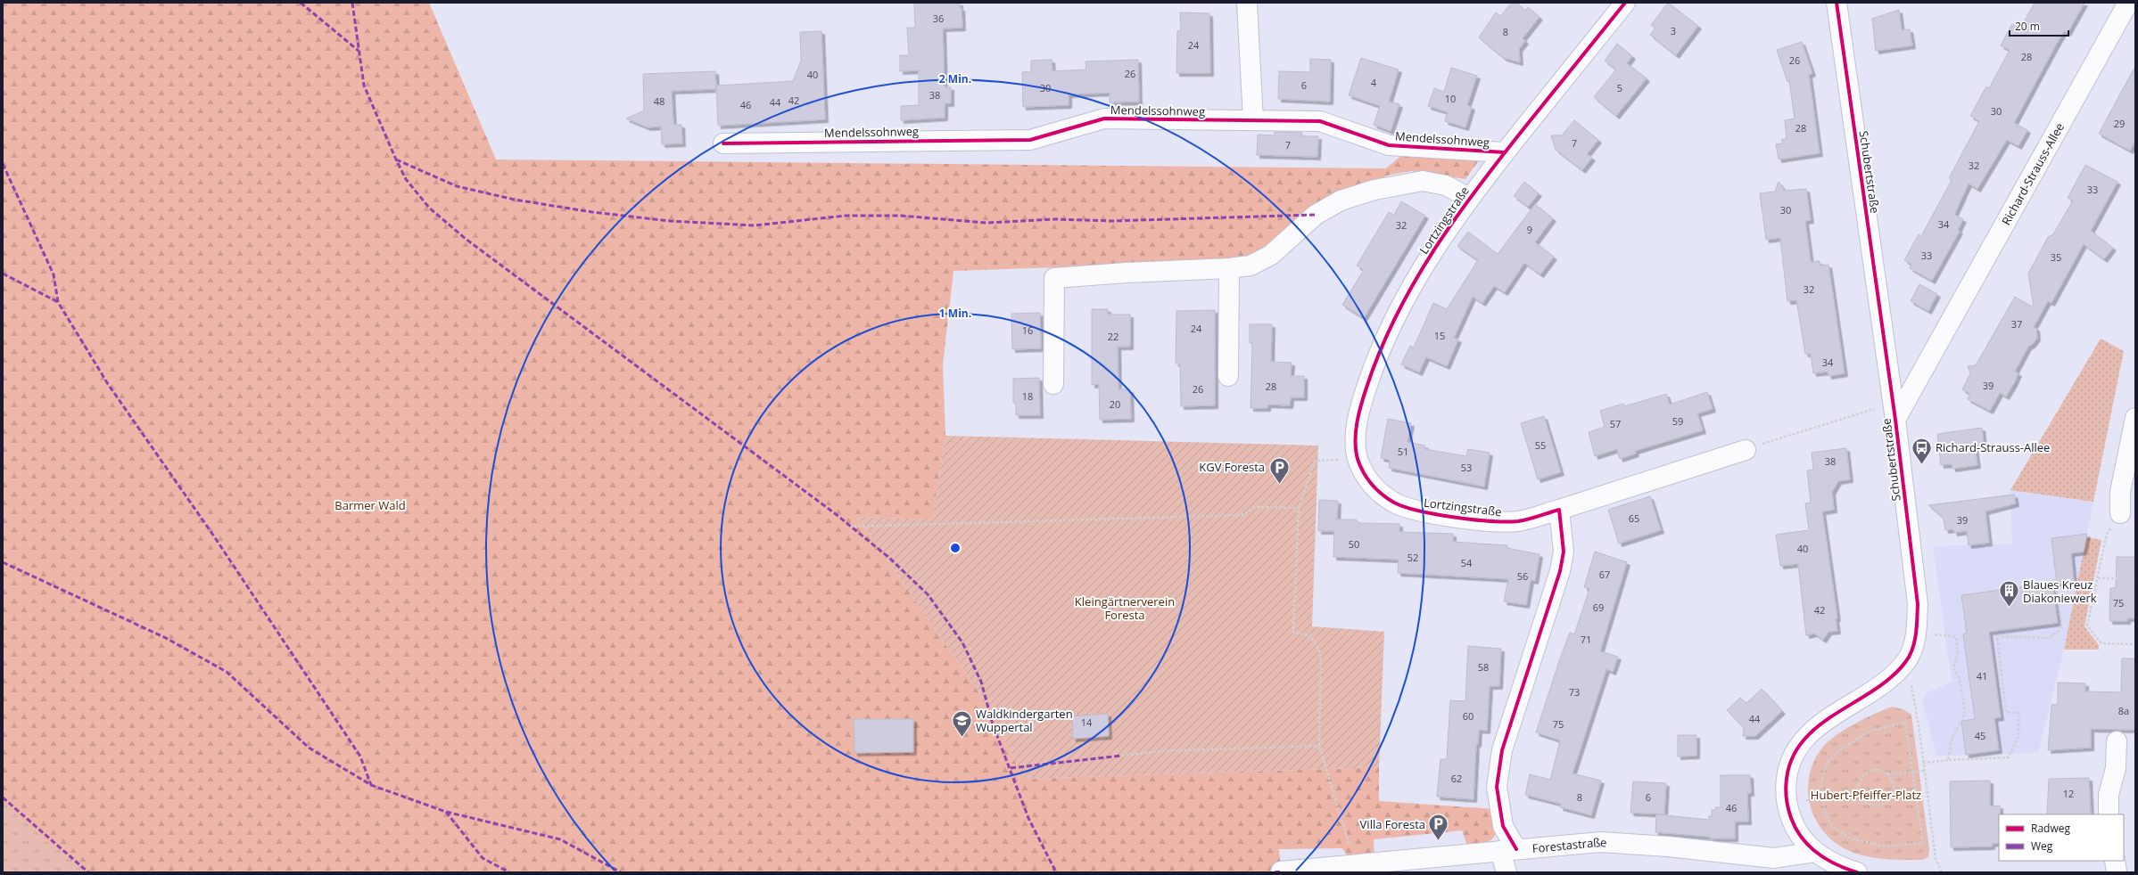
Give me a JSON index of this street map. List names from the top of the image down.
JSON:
{
  "streets": {
    "street": [
      "Mendelssohnweg",
      "Schubertstraße",
      "Richard-Strauss-Allee",
      "Lortzingstraße",
      "Forestastraße"
    ]
  },
  "crossings": [
    ["Mendelssohnweg", "Lortzingstraße"],
    ["Schubertstraße", "Richard-Strauss-Allee"],
    ["Schubertstraße", "Forestastraße"]
  ],
  "parks": ["Barmer Wald", "Kleingärtnerverein Foresta", "Hubert-Pfeiffer-Platz"],
  "places": {
    "bus stop": ["Richard-Strauss-Allee"],
    "parking": ["KGV Foresta", "Villa Foresta"],
    "building": ["Blaues Kreuz Diakoniewerk"],
    "school or university": ["Waldkindergarten Wuppertal"]
  },
  "house_numbers": [
    "36",
    "3",
    "8",
    "24",
    "28",
    "26",
    "26",
    "40",
    "4",
    "6",
    "30",
    "5",
    "38",
    "10",
    "42",
    "48",
    "44",
    "46",
    "30",
    "29",
    "28",
    "7",
    "7",
    "32",
    "33",
    "30",
    "34",
    "32",
    "9",
    "33",
    "35",
    "32",
    "37",
    "24",
    "16",
    "15",
    "22",
    "34",
    "39",
    "28",
    "26",
    "18",
    "20",
    "59",
    "57",
    "55",
    "51",
    "38",
    "53",
    "65",
    "39",
    "50",
    "40",
    "52",
    "54",
    "67",
    "56",
    "75",
    "69",
    "42",
    "71",
    "58",
    "41",
    "73",
    "8a",
    "60",
    "44",
    "14",
    "75",
    "45",
    "62",
    "12",
    "8",
    "6",
    "46"
  ],
  "legend": ["Radweg", "Weg"],
  "scale_bar": "20 m",
  "rings": ["2 Min.", "1 Min."]
}
